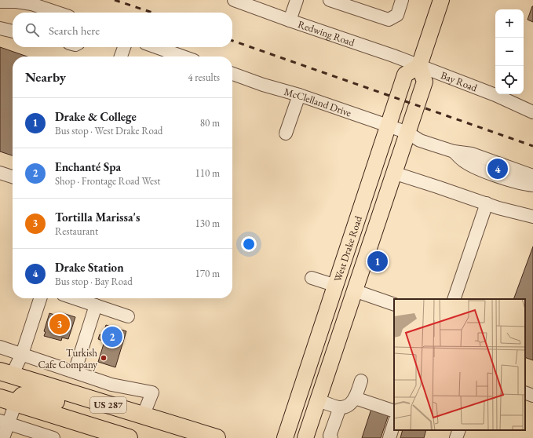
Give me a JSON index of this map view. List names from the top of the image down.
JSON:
{
  "streets": {
    "highway": ["US 287"],
    "main road": ["West Drake Road"],
    "street": ["Redwing Road", "Bay Road", "McClelland Drive"]
  },
  "crossings": [
    ["Redwing Road", "Bay Road"],
    ["Redwing Road", "West Drake Road"],
    ["Bay Road", "West Drake Road"],
    ["McClelland Drive", "West Drake Road"]
  ],
  "places": ["Turkish Cafe Company"],
  "page": {
    "map_buttons": ["+", "−"],
    "search": "Search here",
    "heading": ["Nearby", "4 results"],
    "list": [
      {
        "mark": "1",
        "name": "Drake & College",
        "note": "Bus stop · West Drake Road",
        "value": "80 m"
      },
      {
        "mark": "2",
        "name": "Enchanté Spa",
        "note": "Shop · Frontage Road West",
        "value": "110 m"
      },
      {
        "mark": "3",
        "name": "Tortilla Marissa's",
        "note": "Restaurant",
        "value": "130 m"
      },
      {
        "mark": "4",
        "name": "Drake Station",
        "note": "Bus stop · Bay Road",
        "value": "170 m"
      }
    ],
    "pins": [
      "4",
      "1",
      "3",
      "2"
    ]
  }
}
